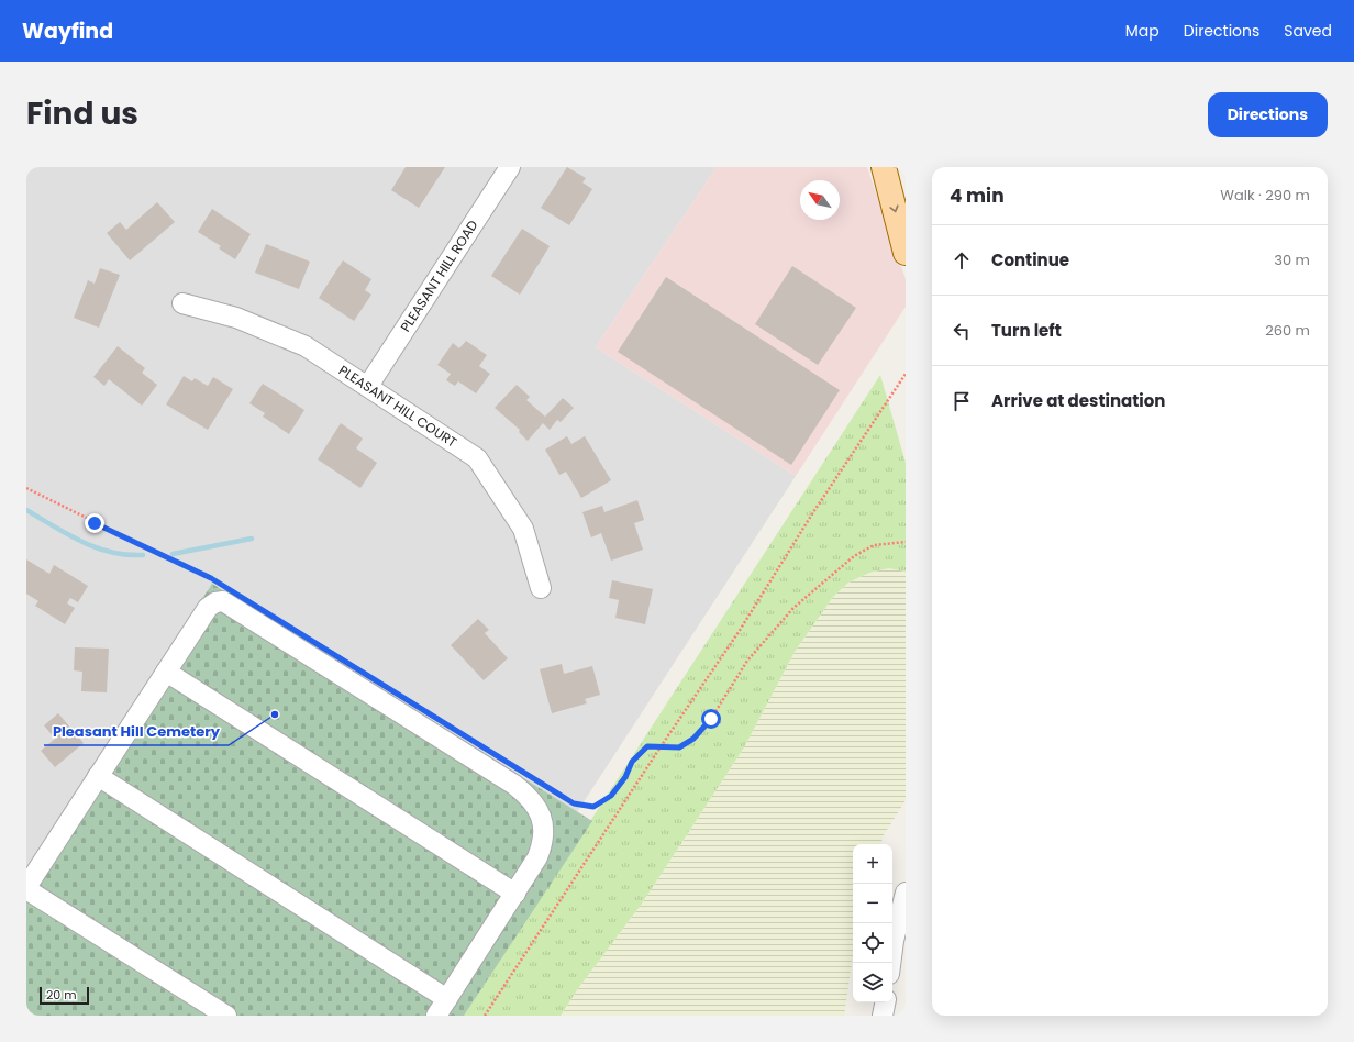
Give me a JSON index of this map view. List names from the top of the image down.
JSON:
{
  "streets": {
    "street": ["PLEASANT HILL ROAD", "PLEASANT HILL COURT"]
  },
  "crossings": [
    ["PLEASANT HILL ROAD", "PLEASANT HILL COURT"]
  ],
  "places": ["Pleasant Hill Cemetery"],
  "scale_bar": "20 m",
  "north": "top left",
  "page": {
    "header": "Wayfind",
    "nav": ["Map", "Directions", "Saved"],
    "title": "Find us",
    "buttons": "Directions",
    "heading": ["4 min", "Walk · 290 m"],
    "list": [
      ["Continue", "30 m"],
      ["Turn left", "260 m"],
      "Arrive at destination"
    ],
    "map_buttons": ["+", "−"],
    "scale": "20 m"
  }
}
